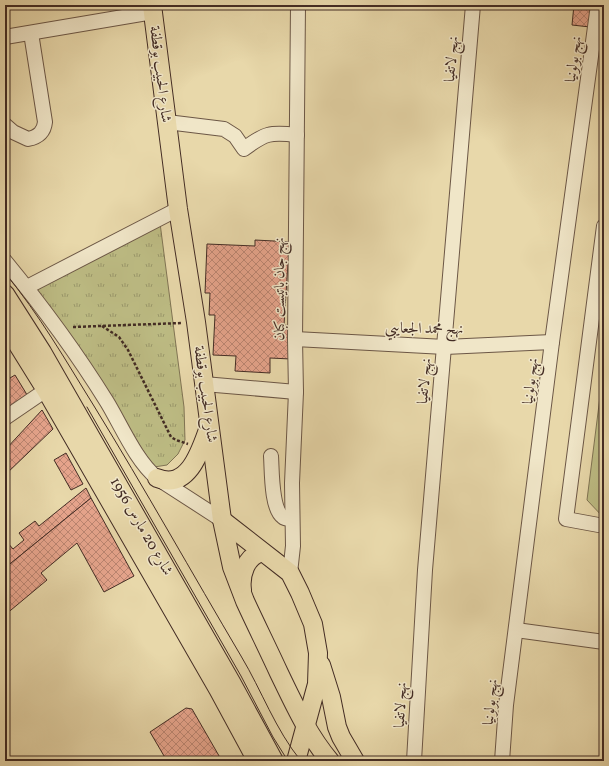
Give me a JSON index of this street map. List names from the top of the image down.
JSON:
{
  "streets": {
    "main road": ["شارع الحبيب بوقطفة", "شارع 20 مارس 1956"],
    "street": [
      "نهج لاتفيا",
      "نهج بولونيا",
      "نهج جان باتيست كبان",
      "نهج محمد الجعايبي"
    ]
  },
  "crossings": [
    ["نهج لاتفيا", "نهج محمد الجعايبي"],
    ["نهج بولونيا", "نهج محمد الجعايبي"],
    ["نهج جان باتيست كبان", "نهج محمد الجعايبي"]
  ]
}
